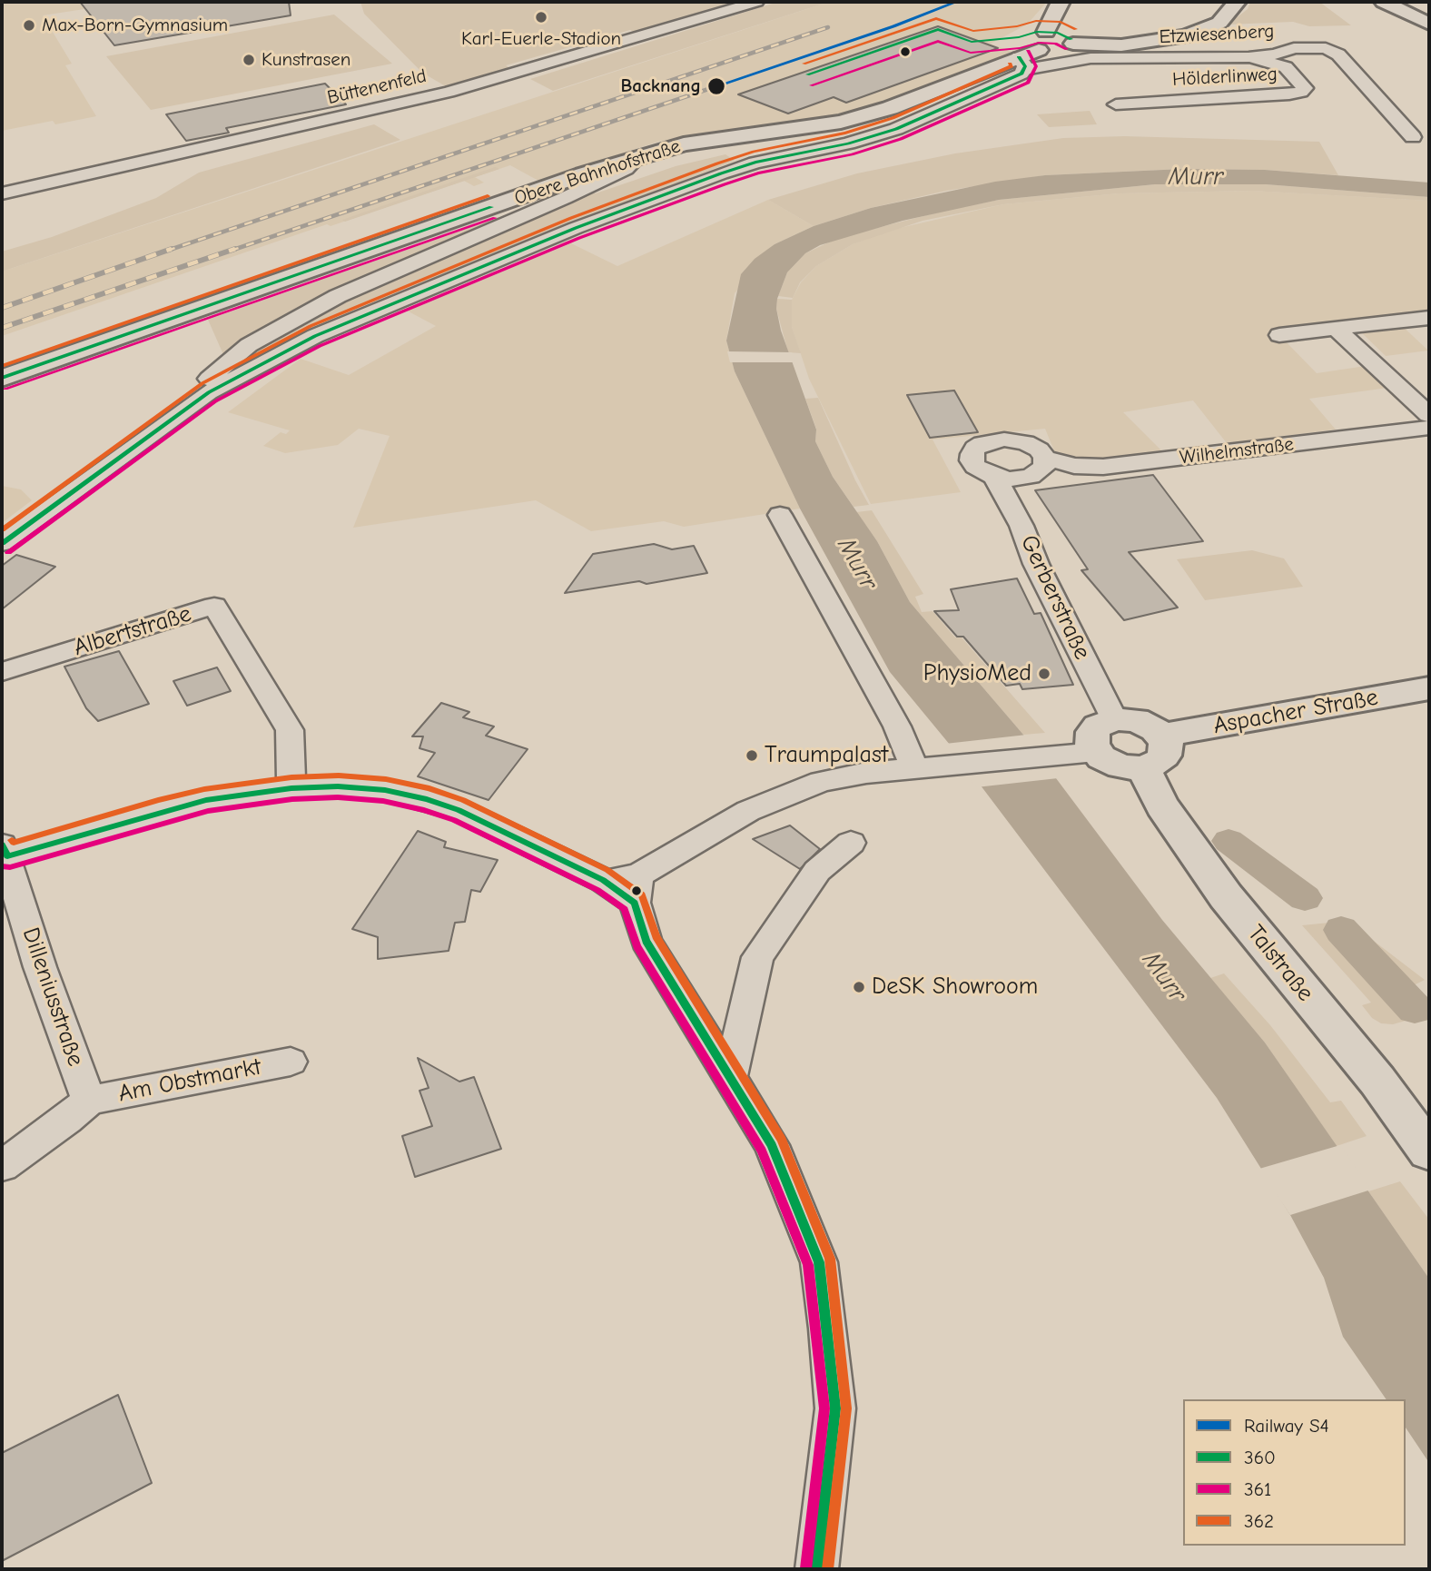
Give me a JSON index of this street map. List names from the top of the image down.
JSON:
{
  "streets": {
    "street": [
      "Etzwiesenberg",
      "Hölderlinweg",
      "Büttenenfeld",
      "Obere Bahnhofstraße",
      "Wilhelmstraße",
      "Gerberstraße",
      "Albertstraße",
      "Aspacher Straße",
      "Talstraße",
      "Dilleniusstraße",
      "Am Obstmarkt"
    ]
  },
  "crossings": [
    ["Etzwiesenberg", "Hölderlinweg"],
    ["Etzwiesenberg", "Obere Bahnhofstraße"],
    ["Wilhelmstraße", "Gerberstraße"],
    ["Gerberstraße", "Aspacher Straße"],
    ["Gerberstraße", "Talstraße"],
    ["Aspacher Straße", "Talstraße"],
    ["Dilleniusstraße", "Am Obstmarkt"]
  ],
  "water": ["Murr"],
  "places": [
    "Karl-Euerle-Stadion",
    "Max-Born-Gymnasium",
    "Kunstrasen",
    "Backnang",
    "PhysioMed",
    "Traumpalast",
    "DeSK Showroom"
  ],
  "lines": [
    "rail line S4",
    "transit line 362",
    "transit line 360",
    "transit line 361"
  ],
  "legend": [
    "Railway S4",
    "360",
    "361",
    "362"
  ]
}
